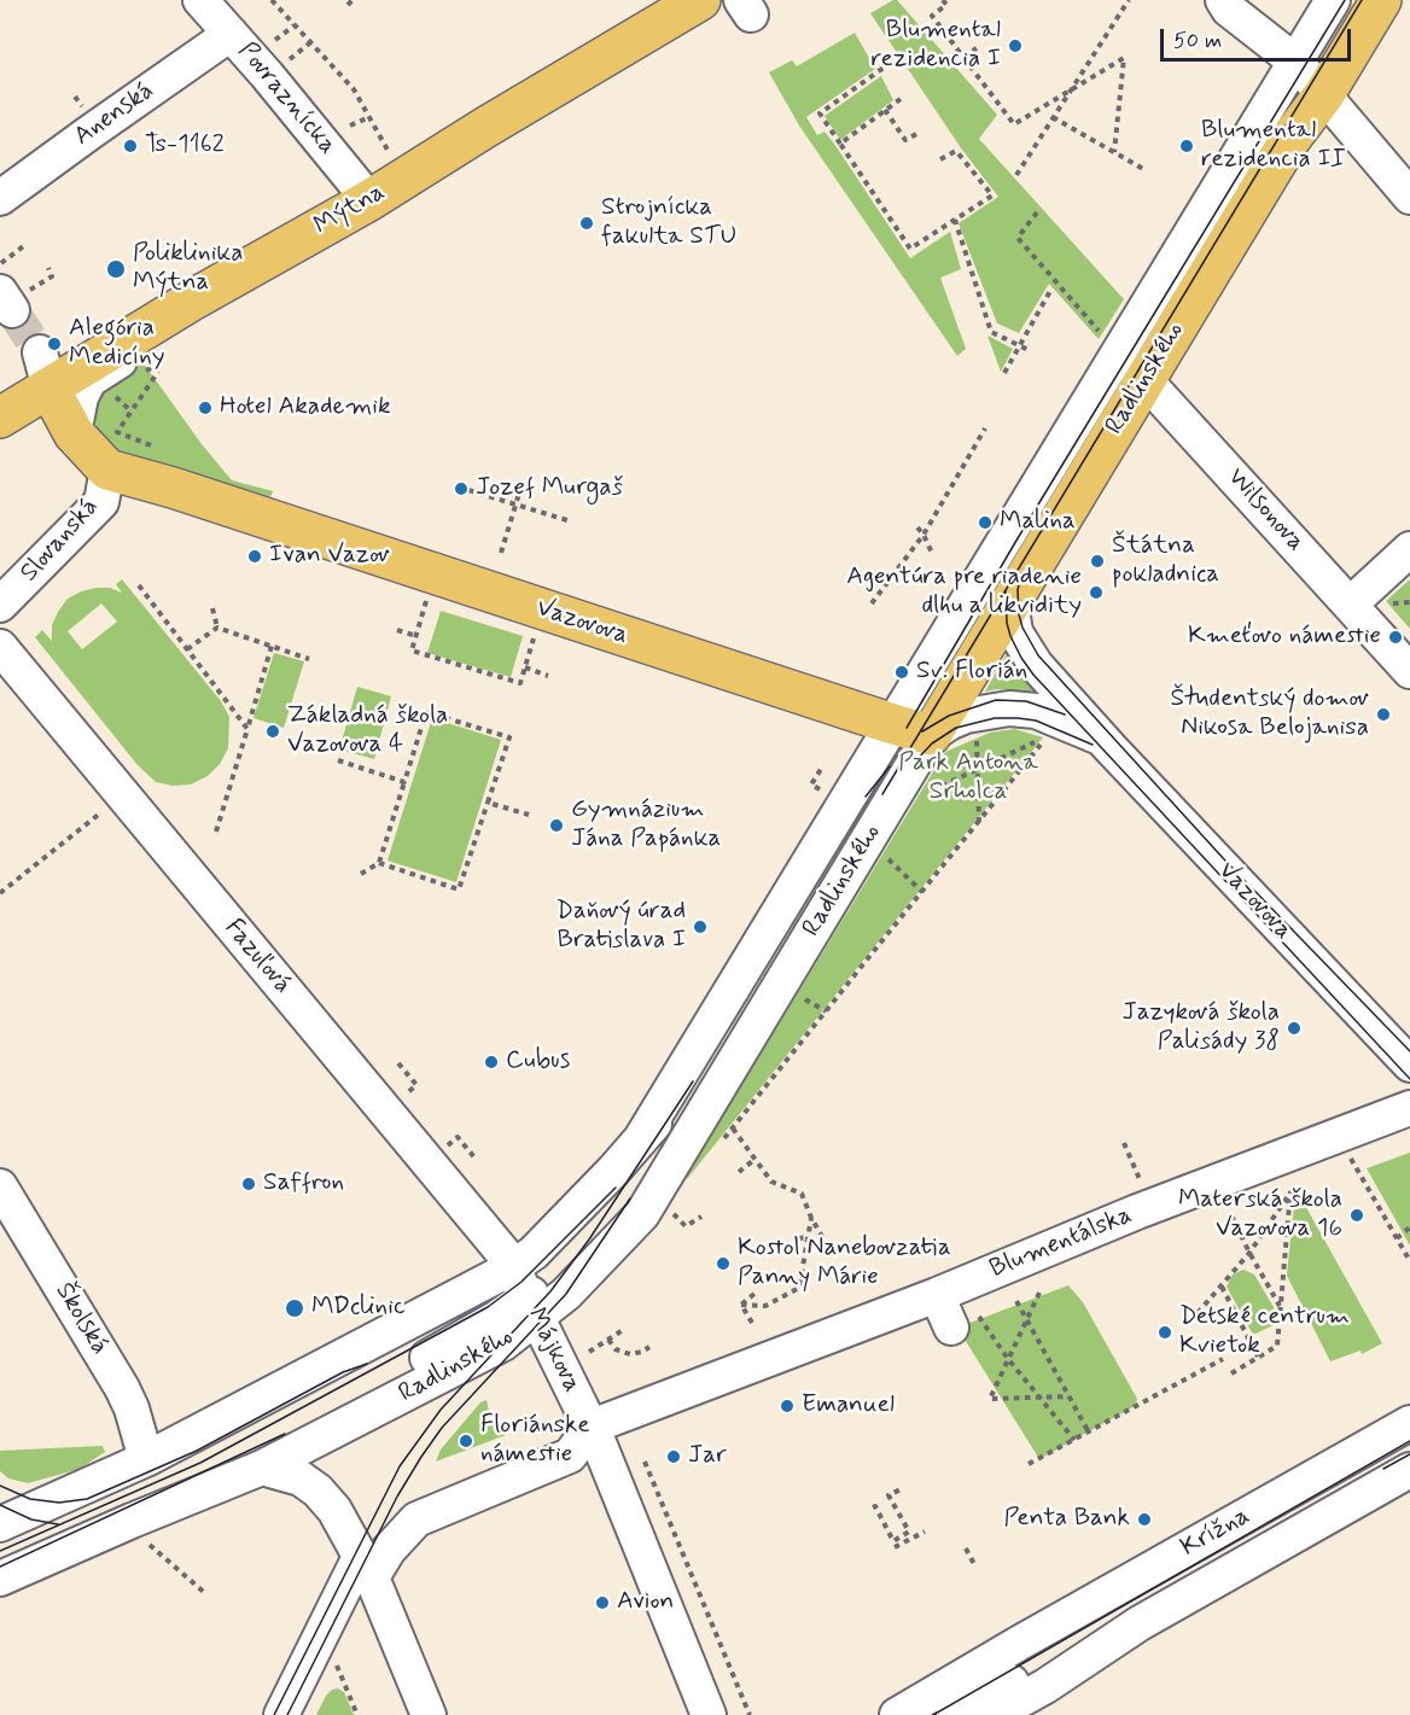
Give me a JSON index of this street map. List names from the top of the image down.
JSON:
{
  "streets": {
    "main road": ["Mýtna", "Radlinského", "Vazovova"],
    "street": [
      "Povraznícka",
      "Anenská",
      "Wilsonova",
      "Slovanská",
      "Fazuľová",
      "Blumentálska",
      "Školská",
      "Májkova",
      "Krížna"
    ]
  },
  "crossings": [
    ["Povraznícka", "Anenská"],
    ["Povraznícka", "Mýtna"],
    ["Radlinského", "Wilsonova"],
    ["Radlinského", "Vazovova"],
    ["Radlinského", "Fazuľová"],
    ["Radlinského", "Školská"],
    ["Radlinského", "Májkova"],
    ["Slovanská", "Vazovova"],
    ["Fazuľová", "Májkova"],
    ["Blumentálska", "Májkova"]
  ],
  "parks": ["Park Antona Srholca"],
  "places": [
    "Blumental rezidencia I",
    "Ts-1162",
    "Blumental rezidencia II",
    "Strojnícka fakulta STU",
    "Poliklinika Mýtna",
    "Alegória Medicíny",
    "Hotel Akademik",
    "Jozef Murgaš",
    "Malina",
    "Ivan Vazov",
    "Štátna pokladnica",
    "Agentúra pre riadenie dlhu a likvidity",
    "Kmeťovo námestie",
    "Sv. Florián",
    "Študentský domov Nikosa Belojanisa",
    "Základná škola Vazovova 4",
    "Gymnázium Jána Papánka",
    "Daňový úrad Bratislava I",
    "Jazyková škola Palisády 38",
    "Cubus",
    "Saffron",
    "Materská škola Vazovova 16",
    "Kostol Nanebovzatia Panny Márie",
    "MDclinic",
    "Detské centrum Kvietok",
    "Emanuel",
    "Floriánske námestie",
    "Jar",
    "Penta Bank",
    "Avion"
  ],
  "scale_bar": "50 m"
}
